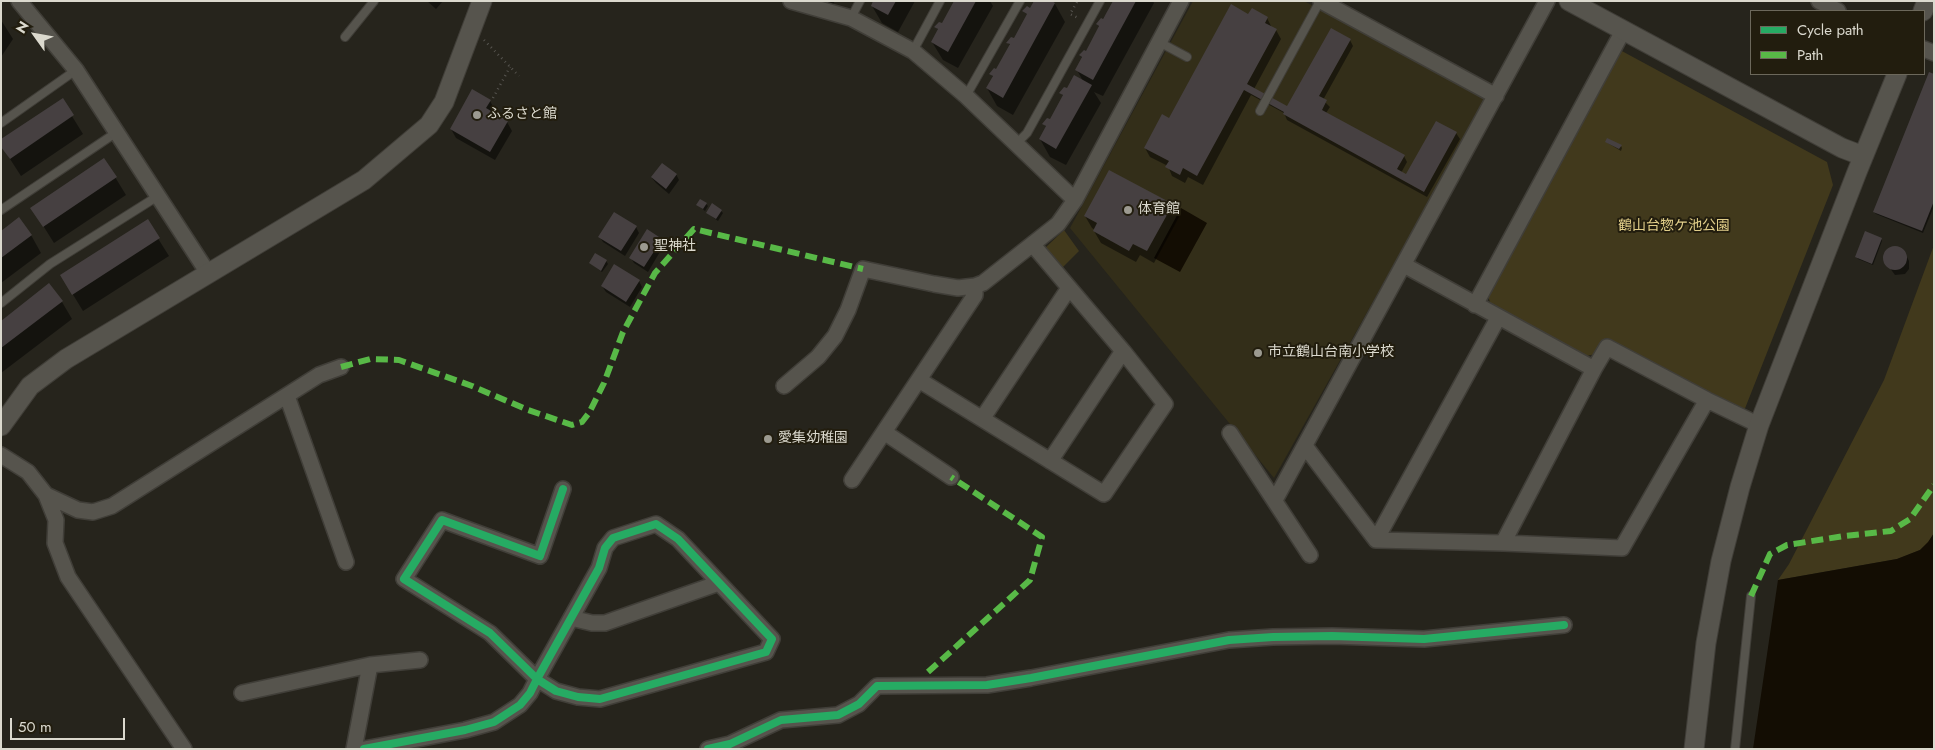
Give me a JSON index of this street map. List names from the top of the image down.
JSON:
{
  "parks": ["鶴山台惣ケ池公園"],
  "places": [
    "ふるさと館",
    "体育館",
    "聖神社",
    "市立鶴山台南小学校",
    "愛集幼稚園"
  ],
  "legend": ["Cycle path", "Path"],
  "scale_bar": "50 m",
  "north": "top left"
}
